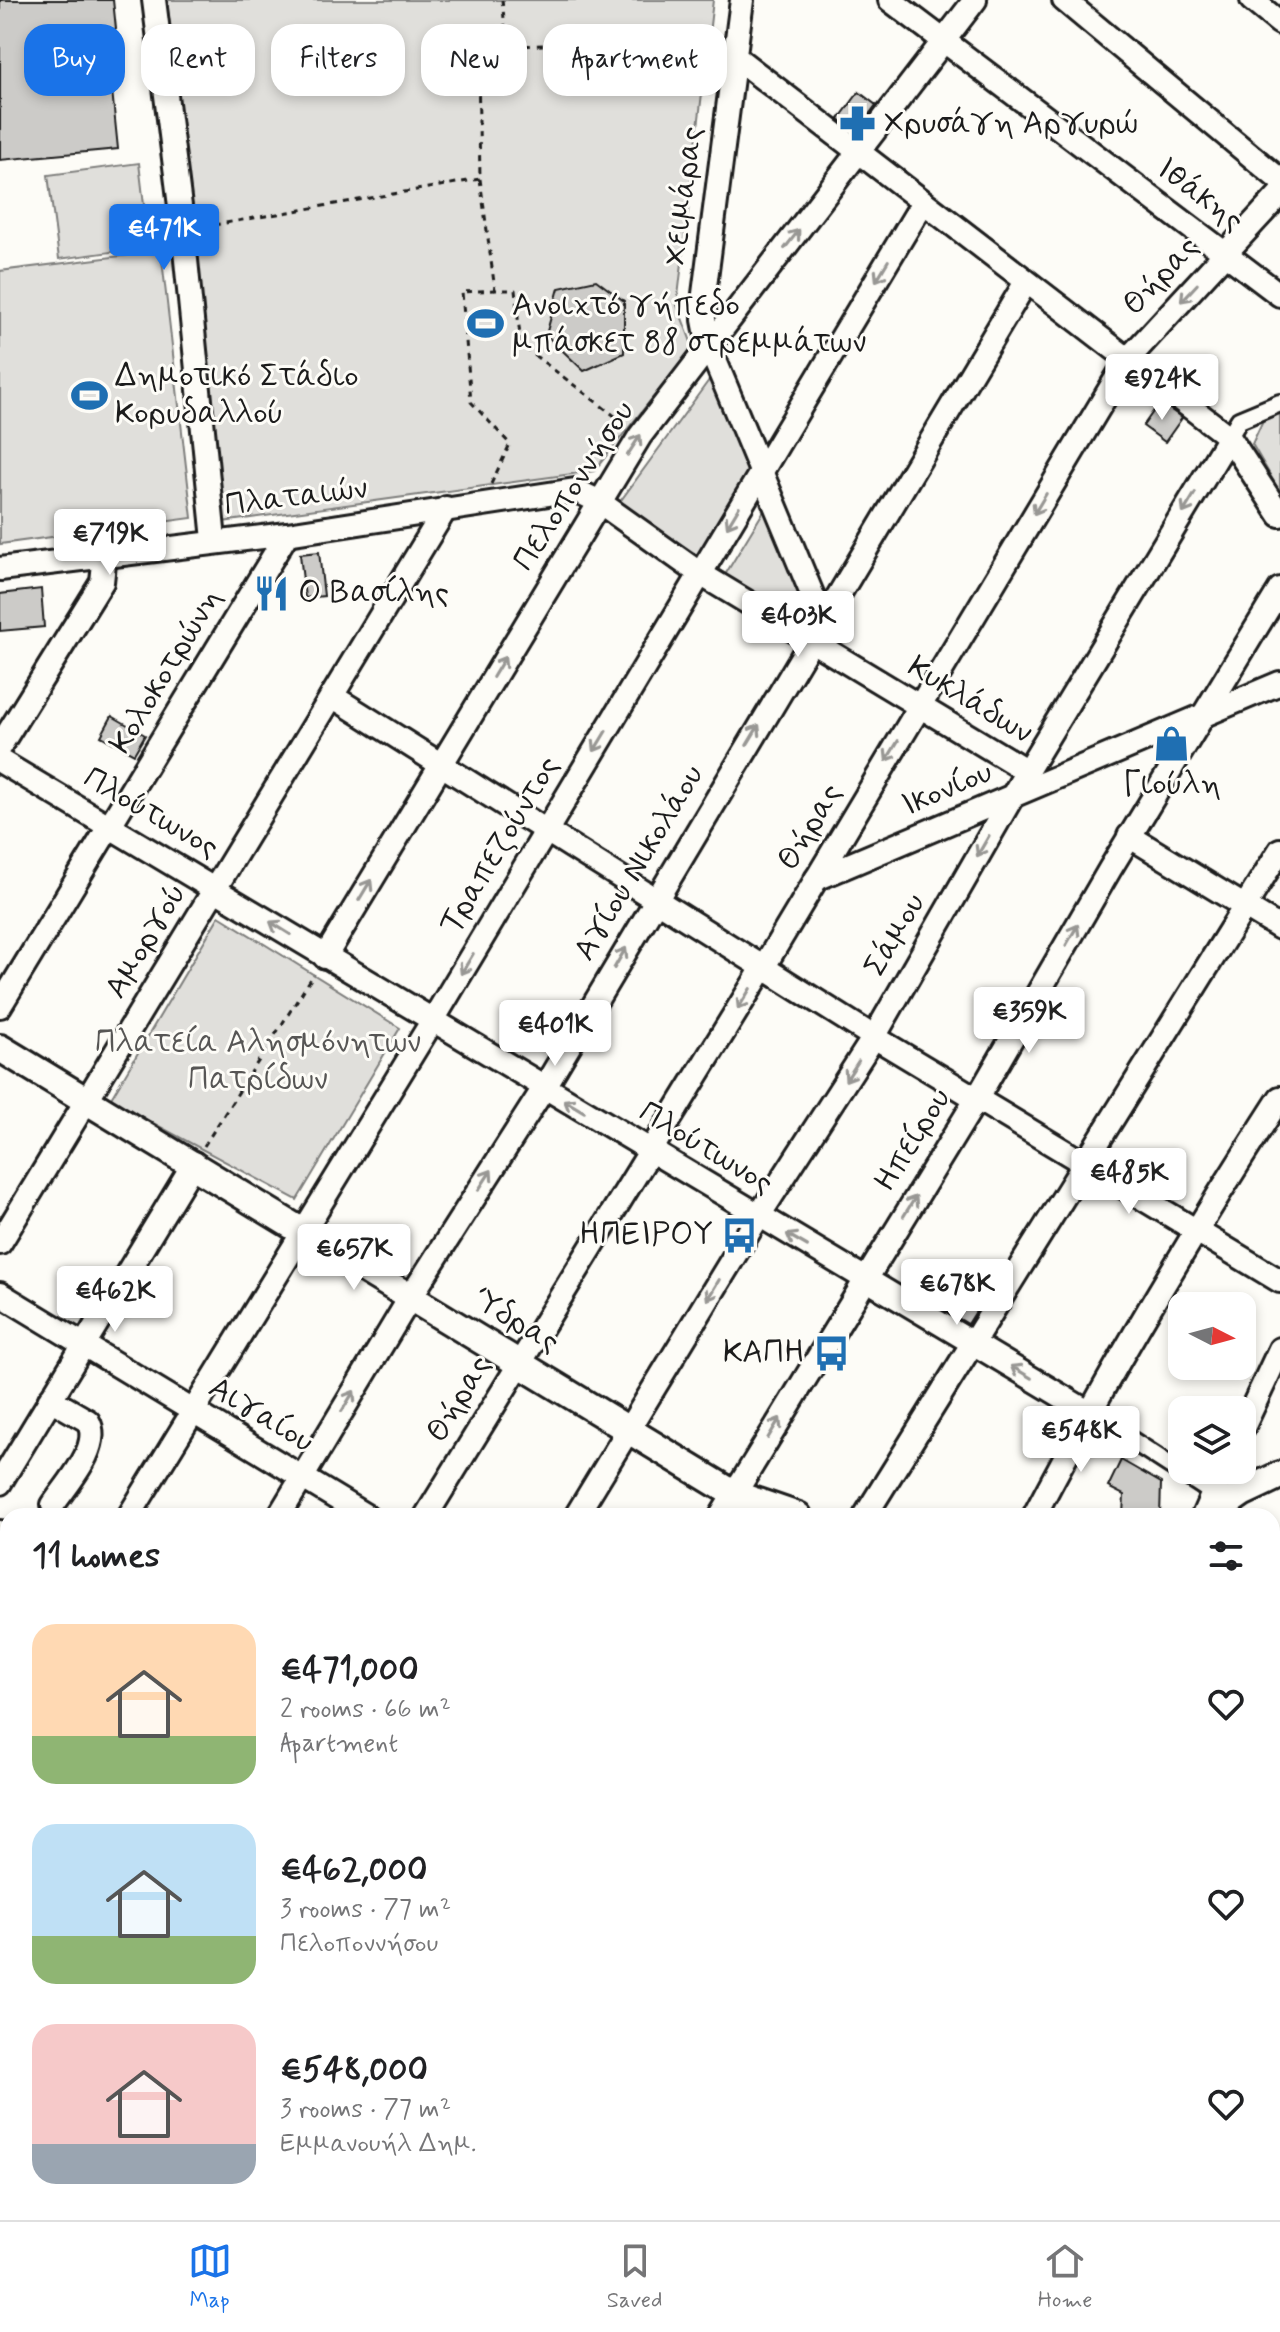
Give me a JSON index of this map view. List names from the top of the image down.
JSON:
{
  "streets": {
    "street": [
      "Ιθάκης",
      "Χειμάρας",
      "Θήρας",
      "Πελοποννήσου",
      "Πλαταιών",
      "Κολοκοτρώνη",
      "Κυκλάδων",
      "Ικονίου",
      "Πλούτωνος",
      "Τραπεζούντος",
      "Αγίου Νικολάου",
      "Σάμου",
      "Αμοργού",
      "Ηπείρου",
      "Ύδρας",
      "Αιγαίου"
    ]
  },
  "crossings": [
    ["Ιθάκης", "Θήρας"],
    ["Ιθάκης", "Πελοποννήσου"],
    ["Χειμάρας", "Πελοποννήσου"],
    ["Χειμάρας", "Τραπεζούντος"],
    ["Χειμάρας", "Αγίου Νικολάου"],
    ["Θήρας", "Κυκλάδων"],
    ["Θήρας", "Ικονίου"],
    ["Θήρας", "Πλούτωνος"],
    ["Θήρας", "Ύδρας"],
    ["Πελοποννήσου", "Πλαταιών"],
    ["Πελοποννήσου", "Κυκλάδων"],
    ["Πελοποννήσου", "Πλούτωνος"],
    ["Πλαταιών", "Κολοκοτρώνη"],
    ["Πλαταιών", "Κυκλάδων"],
    ["Πλαταιών", "Αμοργού"],
    ["Κολοκοτρώνη", "Πλούτωνος"],
    ["Κυκλάδων", "Τραπεζούντος"],
    ["Κυκλάδων", "Αγίου Νικολάου"],
    ["Κυκλάδων", "Σάμου"],
    ["Ικονίου", "Σάμου"],
    ["Ικονίου", "Ηπείρου"],
    ["Πλούτωνος", "Τραπεζούντος"],
    ["Πλούτωνος", "Αγίου Νικολάου"],
    ["Πλούτωνος", "Σάμου"],
    ["Πλούτωνος", "Αμοργού"],
    ["Πλούτωνος", "Ηπείρου"],
    ["Τραπεζούντος", "Ύδρας"],
    ["Τραπεζούντος", "Αιγαίου"],
    ["Αγίου Νικολάου", "Ύδρας"],
    ["Αγίου Νικολάου", "Αιγαίου"],
    ["Σάμου", "Ύδρας"],
    ["Αμοργού", "Ύδρας"],
    ["Ηπείρου", "Ύδρας"]
  ],
  "one_way": [
    "Θήρας",
    "Πελοποννήσου",
    "Πλούτωνος",
    "Τραπεζούντος",
    "Αγίου Νικολάου",
    "Σάμου"
  ],
  "parks": ["Πλατεία Αλησμόνητων Πατρίδων"],
  "places": {
    "pharmacy": ["Χρυσάγη Αργυρώ"],
    "sports": ["Ανοιχτό γήπεδο μπάσκετ 88 στρεμμάτων", "Δημοτικό Στάδιο Κορυδαλλού"],
    "restaurant": ["Ο Βασίλης"],
    "shop": ["Γιούλη"],
    "bus stop": ["ΗΠΕΙΡΟΥ", "ΚΑΠΗ"]
  },
  "north": "right",
  "page": {
    "chip": [
      "Buy",
      "Rent",
      "Filters",
      "New",
      "Apartment"
    ],
    "price": [
      "€471K",
      "€924K",
      "€719K",
      "€403K",
      "€359K",
      "€401K",
      "€485K",
      "€657K",
      "€678K",
      "€462K",
      "€548K"
    ],
    "heading": "11 homes",
    "list": [
      {
        "name": "€471,000",
        "note": "2 rooms · 66 m² · Apartment"
      },
      {
        "name": "€462,000",
        "note": "3 rooms · 77 m² · Πελοποννήσου"
      },
      {
        "name": "€548,000",
        "note": "3 rooms · 77 m² · Εμμανουήλ Δημ."
      }
    ],
    "tabs": ["Map", "Saved", "Home"]
  }
}
